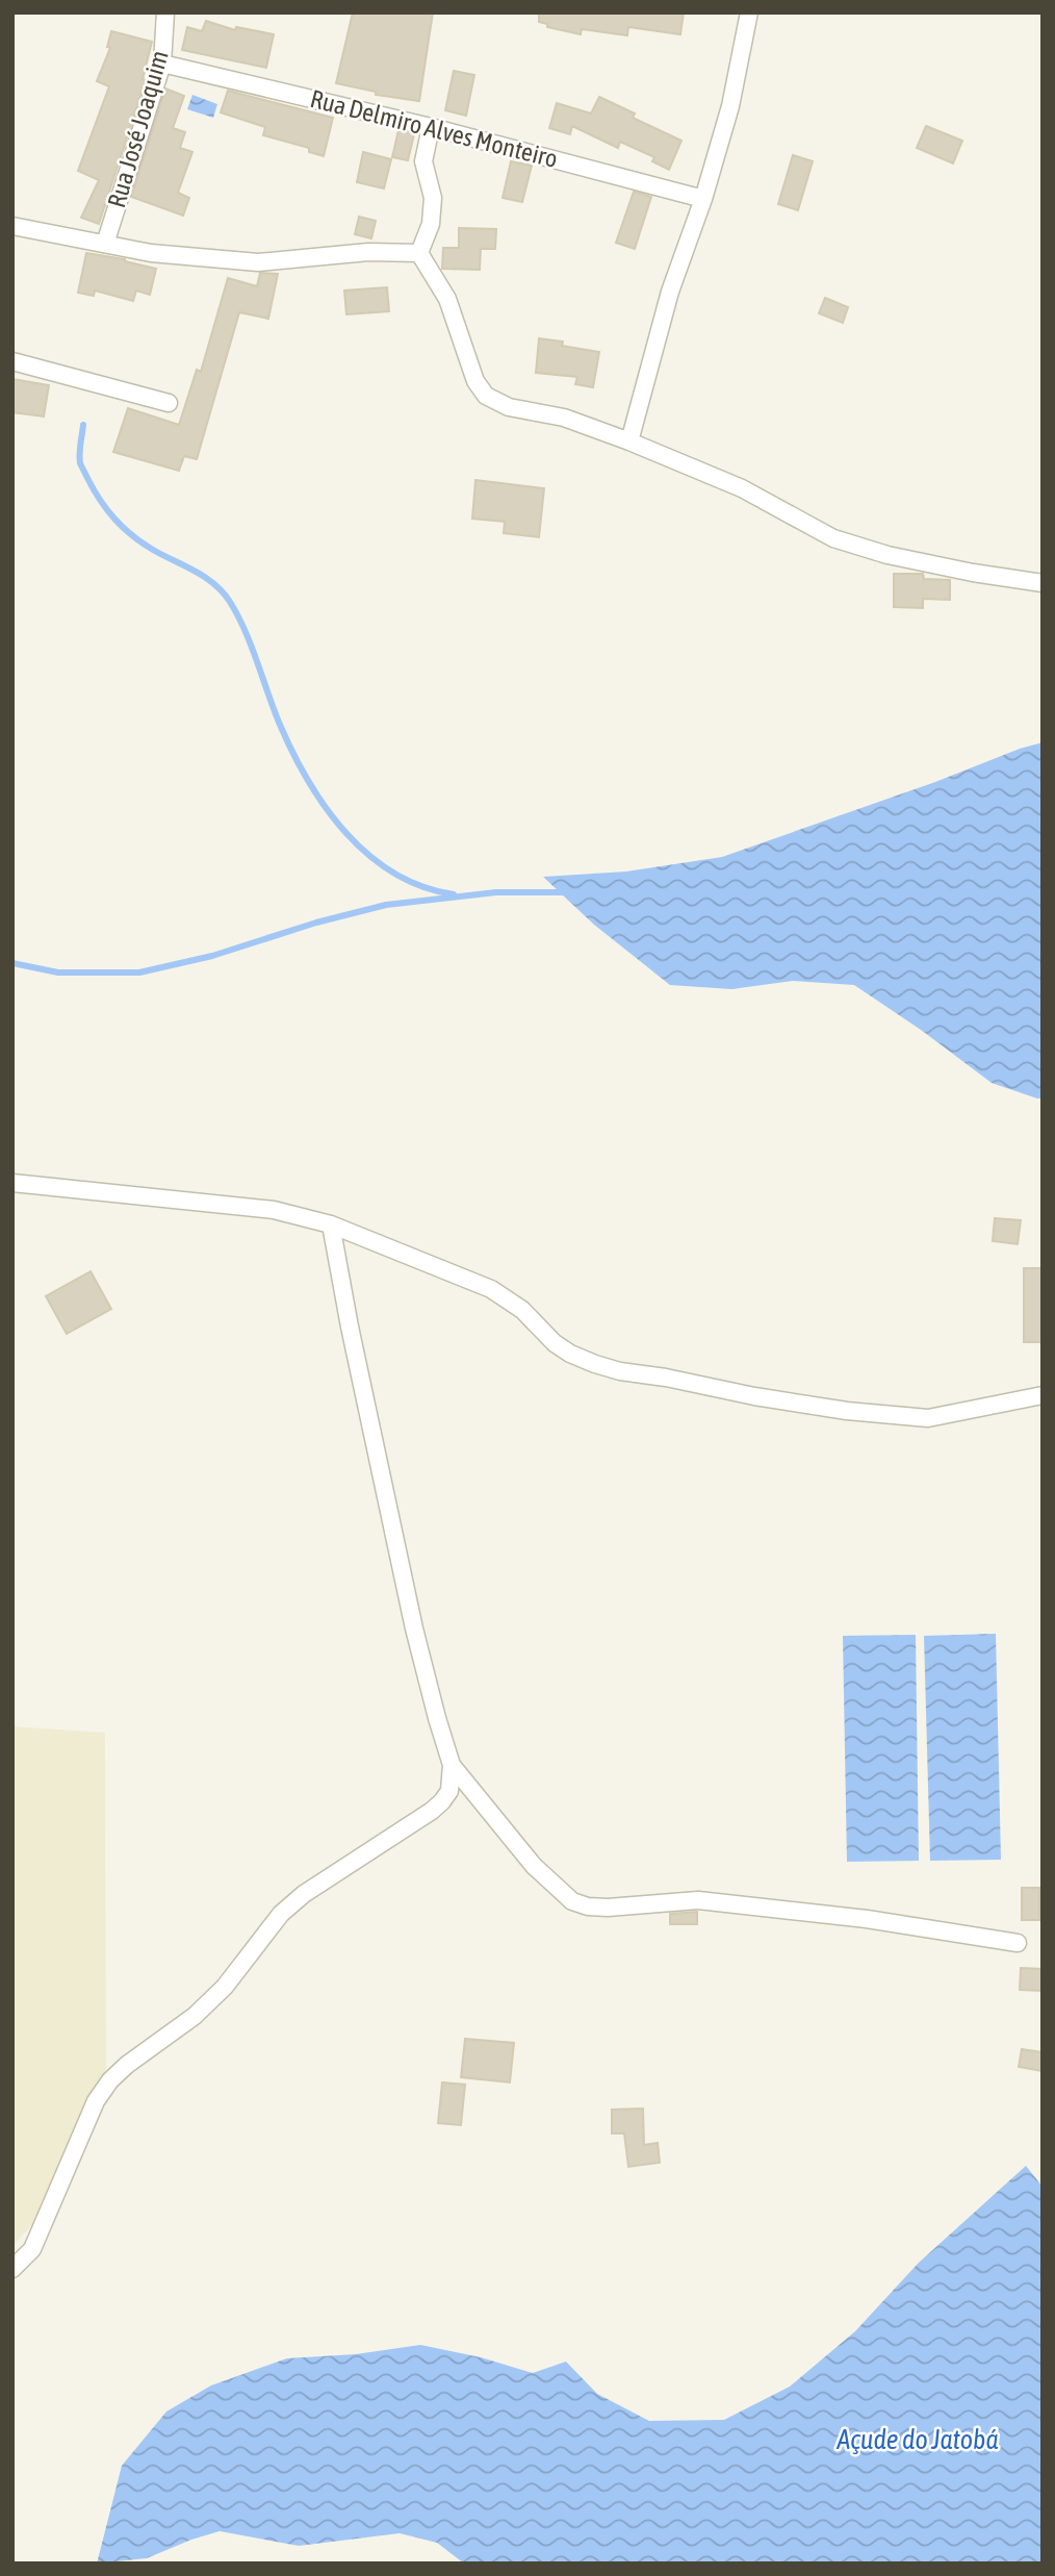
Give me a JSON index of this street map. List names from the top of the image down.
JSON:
{
  "streets": {
    "street": ["Rua José Joaquim", "Rua Delmiro Alves Monteiro"]
  },
  "crossings": [
    ["Rua José Joaquim", "Rua Delmiro Alves Monteiro"]
  ],
  "water": ["Açude do Jatobá"]
}
